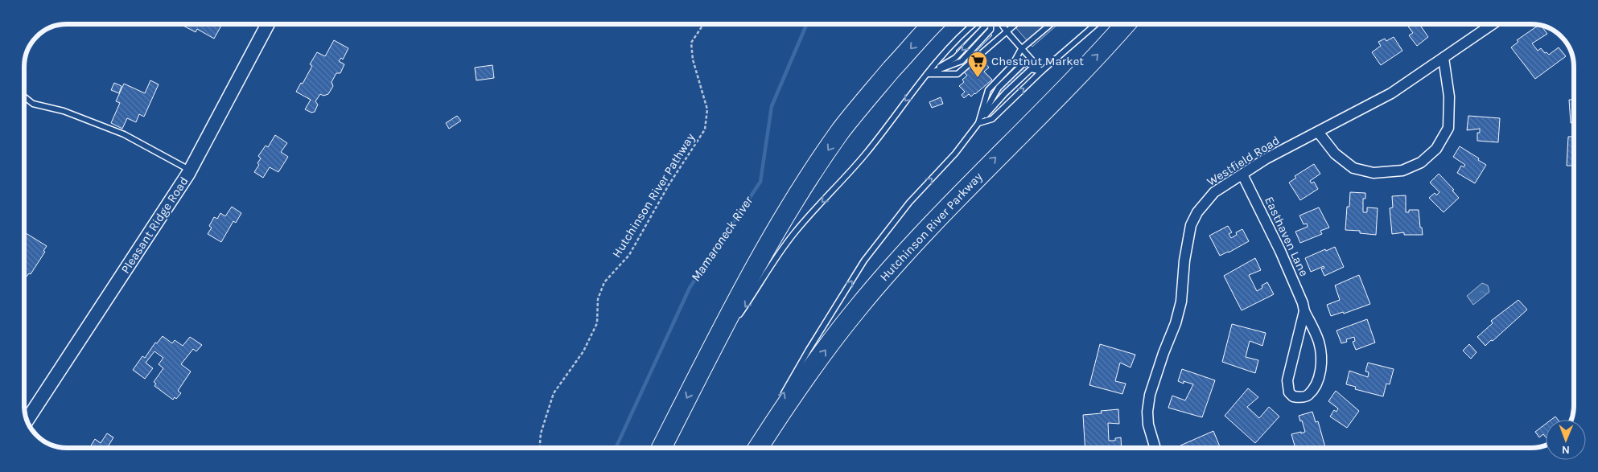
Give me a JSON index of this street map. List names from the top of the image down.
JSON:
{
  "streets": {
    "highway": ["Hutchinson River Parkway"],
    "street": ["Westfield Road", "Pleasant Ridge Road", "Easthaven Lane"],
    "path": ["Hutchinson River Pathway"]
  },
  "crossings": [
    ["Westfield Road", "Easthaven Lane"]
  ],
  "water": ["Mamaroneck River"],
  "places": {
    "supermarket": ["Chestnut Market"]
  },
  "north": "bottom"
}
